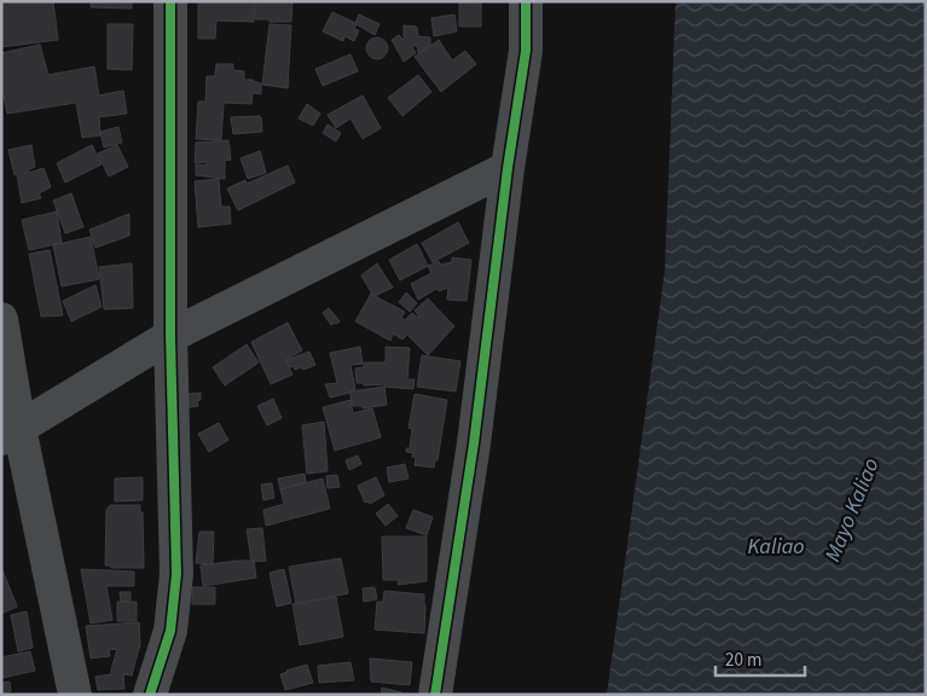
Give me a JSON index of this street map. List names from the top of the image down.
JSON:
{
  "water": ["Mayo Kaliao", "Kaliao"],
  "scale_bar": "20 m"
}
